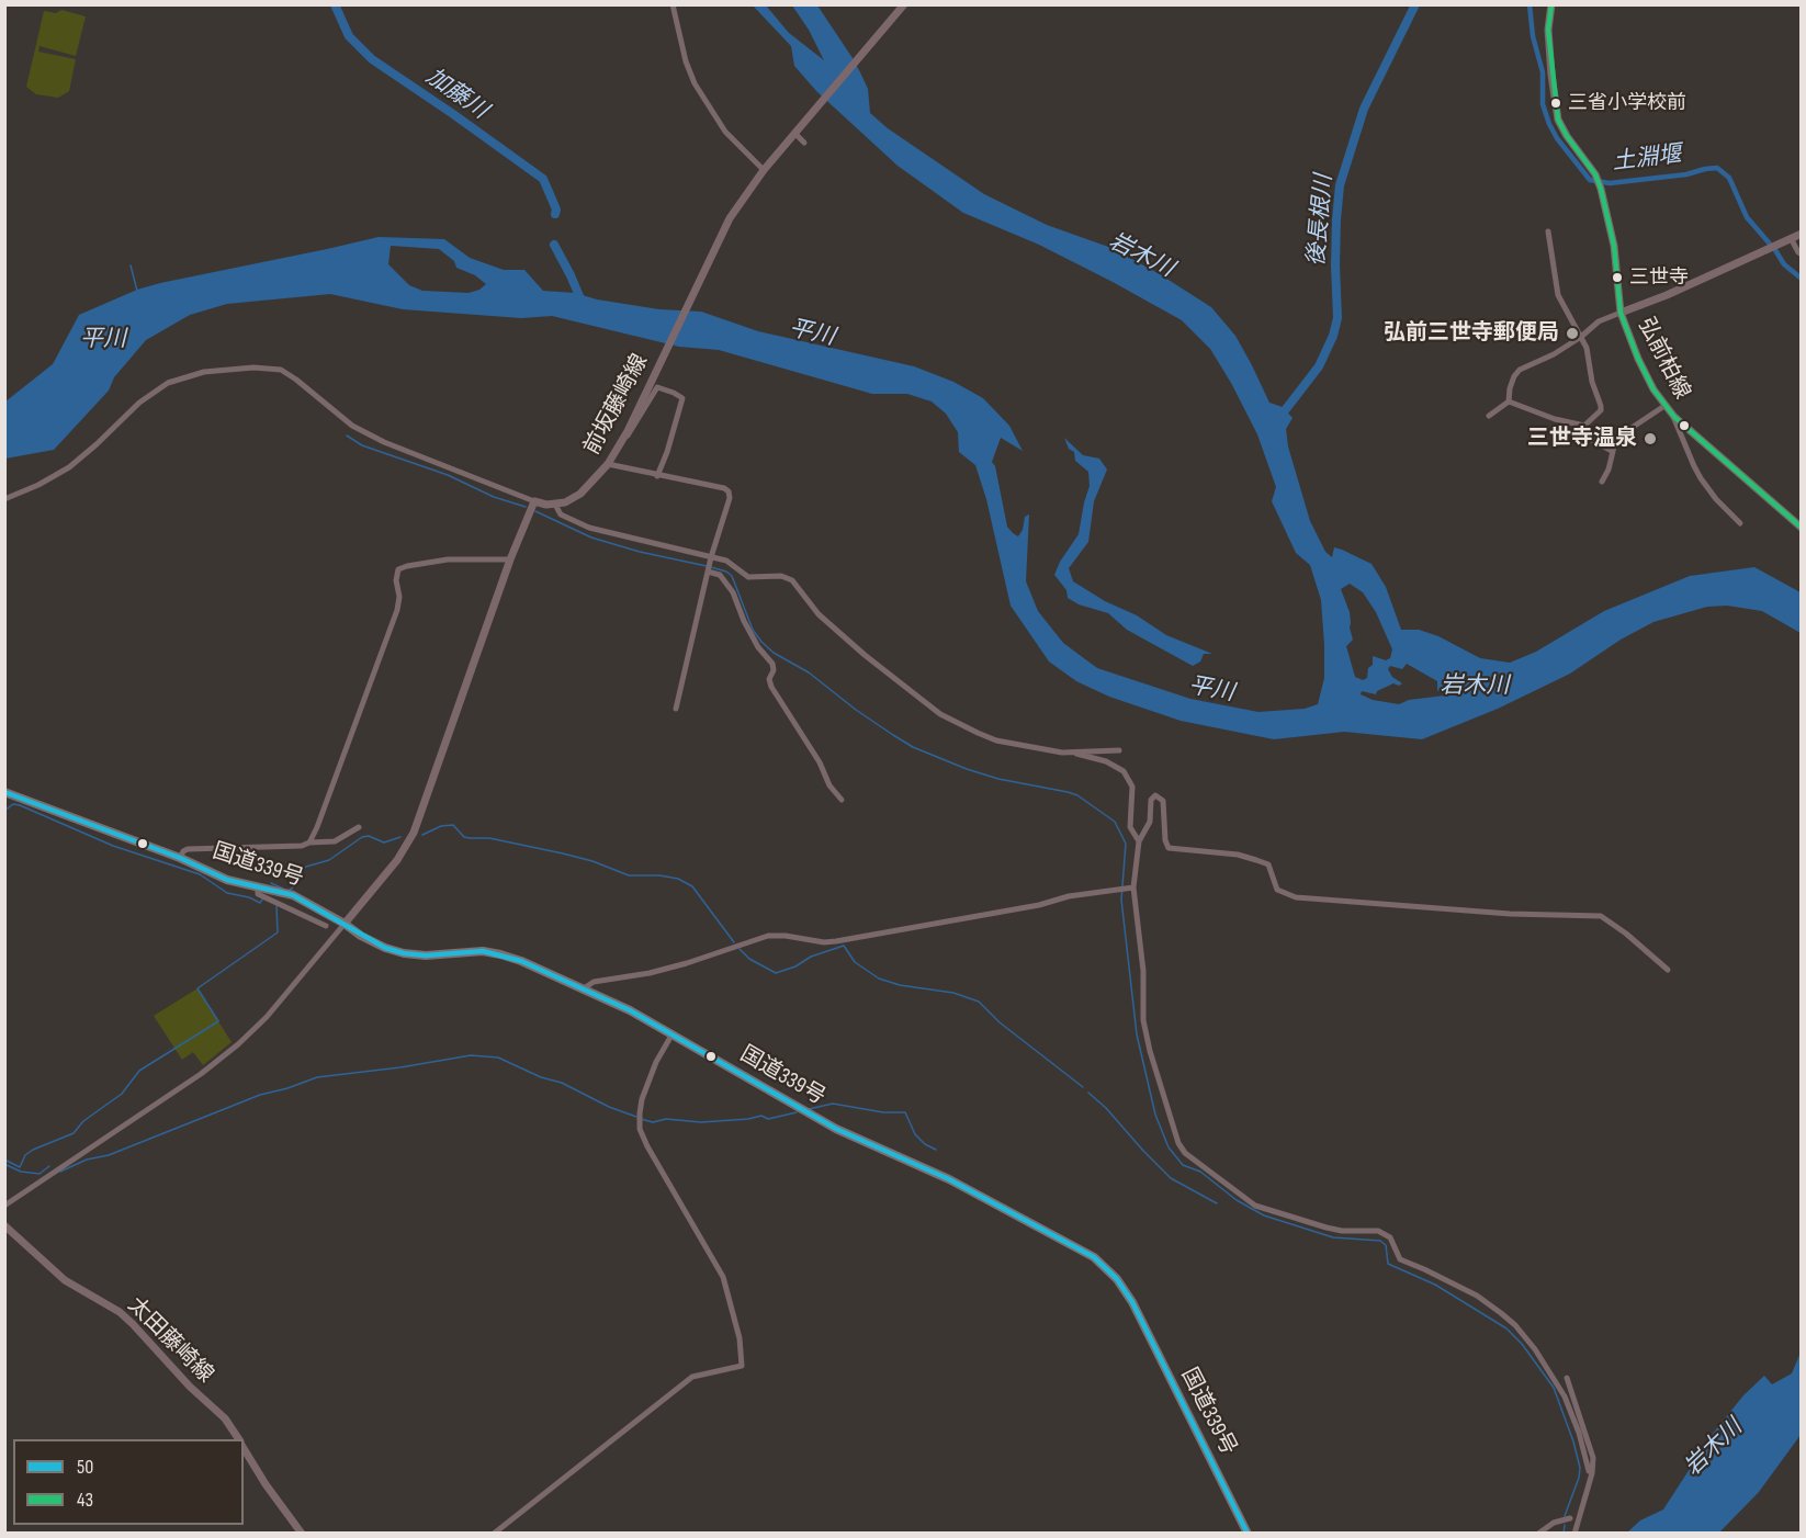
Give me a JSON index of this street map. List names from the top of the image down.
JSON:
{
  "streets": {
    "highway": ["国道339号"],
    "main road": ["弘前柏線", "前坂藤崎線", "太田藤崎線"]
  },
  "water": [
    "加藤川",
    "土淵堰",
    "後長根川",
    "岩木川",
    "平川"
  ],
  "places": [
    "三省小学校前",
    "三世寺",
    "弘前三世寺郵便局",
    "三世寺温泉"
  ],
  "lines": ["transit line 43", "transit line 50"],
  "legend": ["50", "43"]
}
